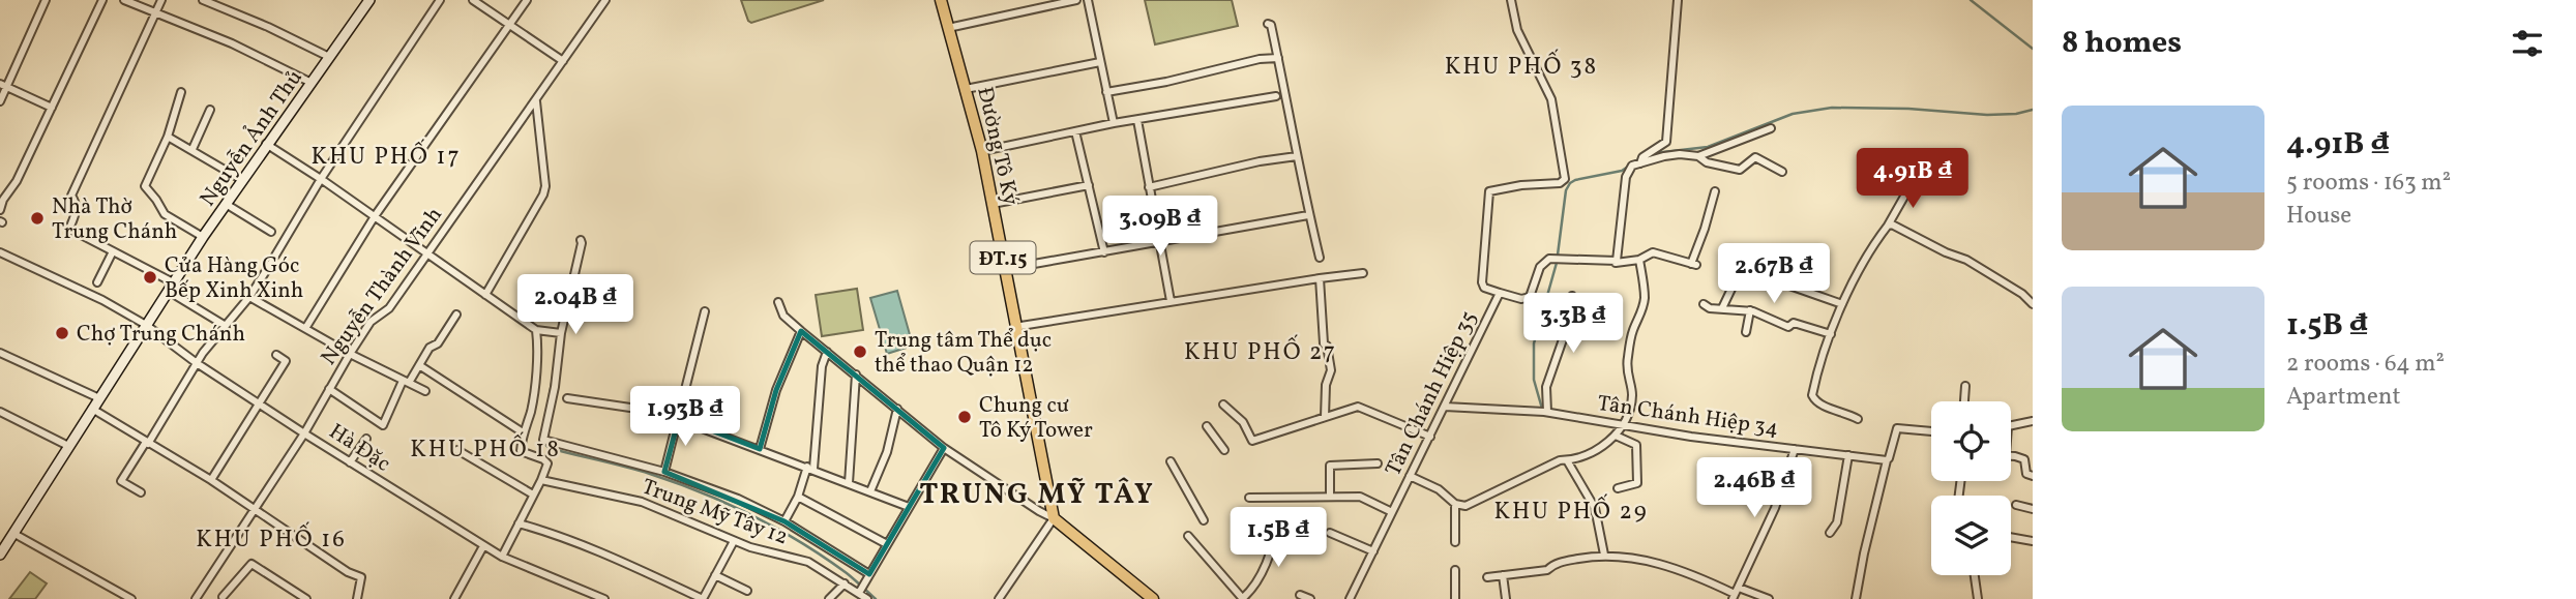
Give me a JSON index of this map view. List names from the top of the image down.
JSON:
{
  "streets": {
    "main road": ["Nguyễn Ảnh Thủ", "Đường Tô Ký", "ĐT.15"],
    "street": [
      "Nguyễn Thành Vĩnh",
      "Tân Chánh Hiệp 35",
      "Tân Chánh Hiệp 34",
      "Hà Đặc",
      "Trung Mỹ Tây 12"
    ]
  },
  "crossings": [
    ["Nguyễn Ảnh Thủ", "Hà Đặc"],
    ["Nguyễn Thành Vĩnh", "Hà Đặc"],
    ["Tân Chánh Hiệp 35", "Tân Chánh Hiệp 34"]
  ],
  "districts": [
    "KHU PHỐ 38",
    "KHU PHỐ 17",
    "KHU PHỐ 27",
    "KHU PHỐ 18",
    "TRUNG MỸ TÂY",
    "KHU PHỐ 29",
    "KHU PHỐ 16"
  ],
  "places": [
    "Nhà Thờ Trung Chánh",
    "Cửa Hàng Góc Bếp Xinh Xinh",
    "Chợ Trung Chánh",
    "Trung tâm Thể dục thể thao Quận 12",
    "Chung cư Tô Ký Tower"
  ],
  "page": {
    "heading": "8 homes",
    "list": [
      {
        "name": "4.91B ₫",
        "note": "5 rooms · 163 m² · House"
      },
      {
        "name": "1.5B ₫",
        "note": "2 rooms · 64 m² · Apartment"
      }
    ],
    "price": [
      "4.91B ₫",
      "3.09B ₫",
      "2.67B ₫",
      "2.04B ₫",
      "3.3B ₫",
      "1.93B ₫",
      "2.46B ₫",
      "1.5B ₫"
    ]
  }
}
